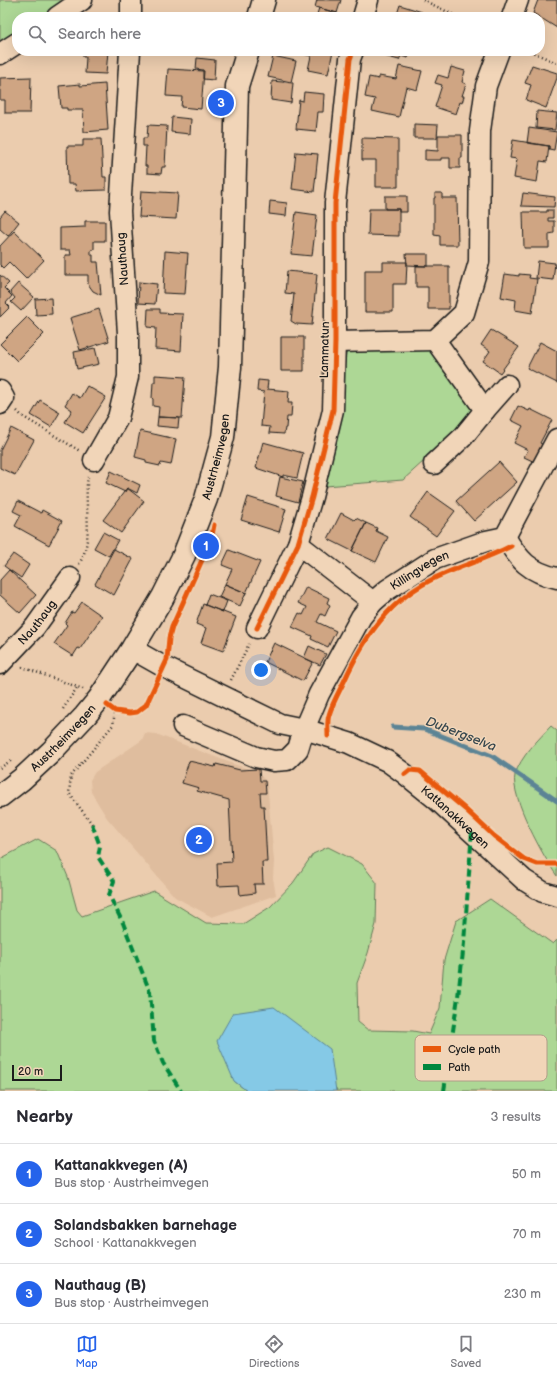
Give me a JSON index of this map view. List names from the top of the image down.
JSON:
{
  "streets": {
    "main road": ["Austrheimvegen"],
    "street": [
      "Nauthaug",
      "Lammatun",
      "Killingvegen",
      "Kattanakkvegen"
    ]
  },
  "crossings": [
    ["Austrheimvegen", "Kattanakkvegen"],
    ["Killingvegen", "Kattanakkvegen"]
  ],
  "water": ["Dubergselva"],
  "legend": ["Cycle path", "Path"],
  "scale_bar": "20 m",
  "page": {
    "search": "Search here",
    "pins": ["3", "1", "2"],
    "scale": "20 m",
    "heading": ["Nearby", "3 results"],
    "list": [
      {
        "mark": "1",
        "name": "Kattanakkvegen (A)",
        "note": "Bus stop · Austrheimvegen",
        "value": "50 m"
      },
      {
        "mark": "2",
        "name": "Solandsbakken barnehage",
        "note": "School · Kattanakkvegen",
        "value": "70 m"
      },
      {
        "mark": "3",
        "name": "Nauthaug (B)",
        "note": "Bus stop · Austrheimvegen",
        "value": "230 m"
      }
    ],
    "nav": ["Map", "Directions", "Saved"]
  }
}
